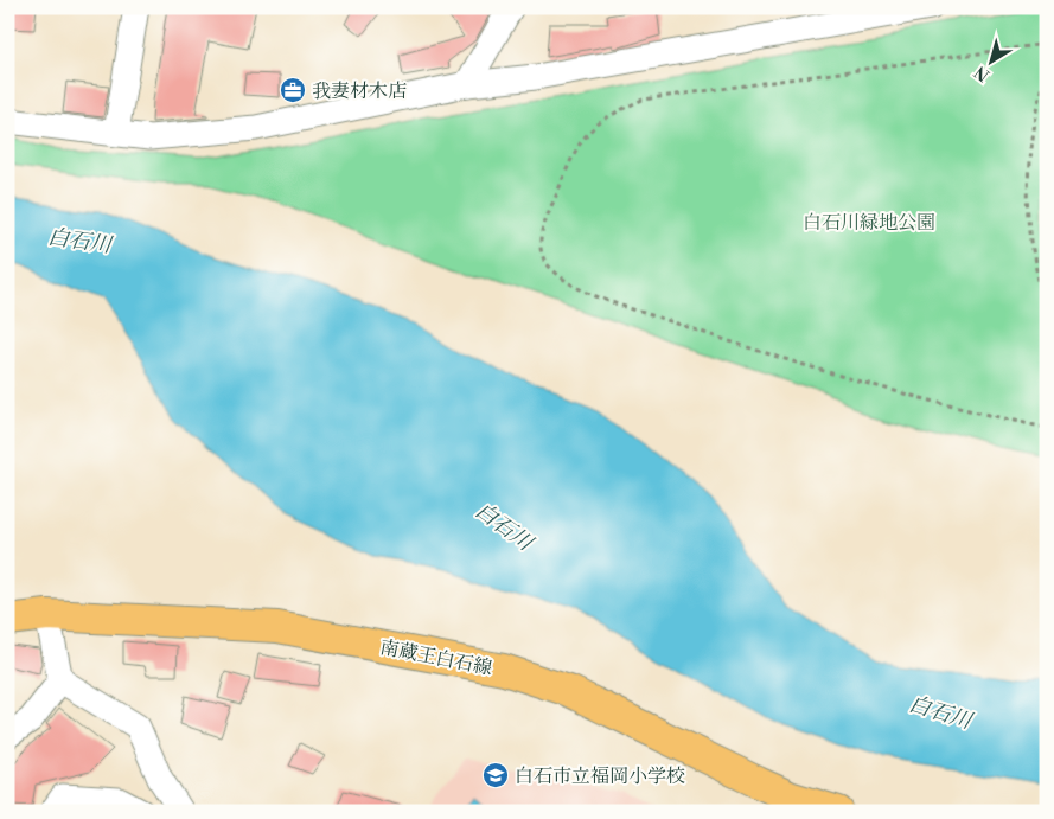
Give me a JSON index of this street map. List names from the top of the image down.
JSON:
{
  "streets": {
    "main road": ["南蔵王白石線"]
  },
  "water": ["白石川"],
  "parks": ["白石川緑地公園"],
  "places": {
    "office": ["我妻材木店"],
    "school or university": ["白石市立福岡小学校"]
  },
  "north": "bottom left"
}
